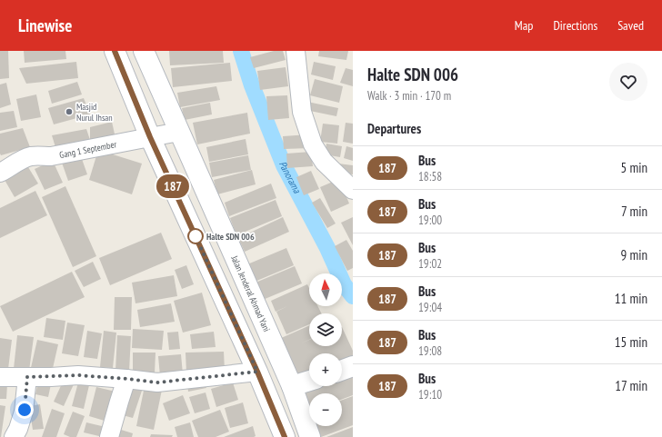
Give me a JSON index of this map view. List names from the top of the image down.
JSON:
{
  "streets": {
    "main road": ["Jalan Jenderal Ahmad Yani"],
    "street": ["Gang 1 September"]
  },
  "crossings": [
    ["Gang 1 September", "Jalan Jenderal Ahmad Yani"]
  ],
  "water": ["Panorama"],
  "places": ["Masjid Nurul Ihsan", "Halte SDN 006"],
  "lines": ["bus line 187"],
  "north": "top",
  "page": {
    "header": "Linewise",
    "nav": ["Map", "Directions", "Saved"],
    "on_map": "187",
    "heading": [
      ["Halte SDN 006", "Walk · 3 min · 170 m"],
      "Departures"
    ],
    "list": [
      {
        "mark": "187",
        "name": "Bus",
        "note": "18:58",
        "value": "5 min"
      },
      {
        "mark": "187",
        "name": "Bus",
        "note": "19:00",
        "value": "7 min"
      },
      {
        "mark": "187",
        "name": "Bus",
        "note": "19:02",
        "value": "9 min"
      },
      {
        "mark": "187",
        "name": "Bus",
        "note": "19:04",
        "value": "11 min"
      },
      {
        "mark": "187",
        "name": "Bus",
        "note": "19:08",
        "value": "15 min"
      },
      {
        "mark": "187",
        "name": "Bus",
        "note": "19:10",
        "value": "17 min"
      }
    ],
    "map_buttons": ["+", "−"]
  }
}
